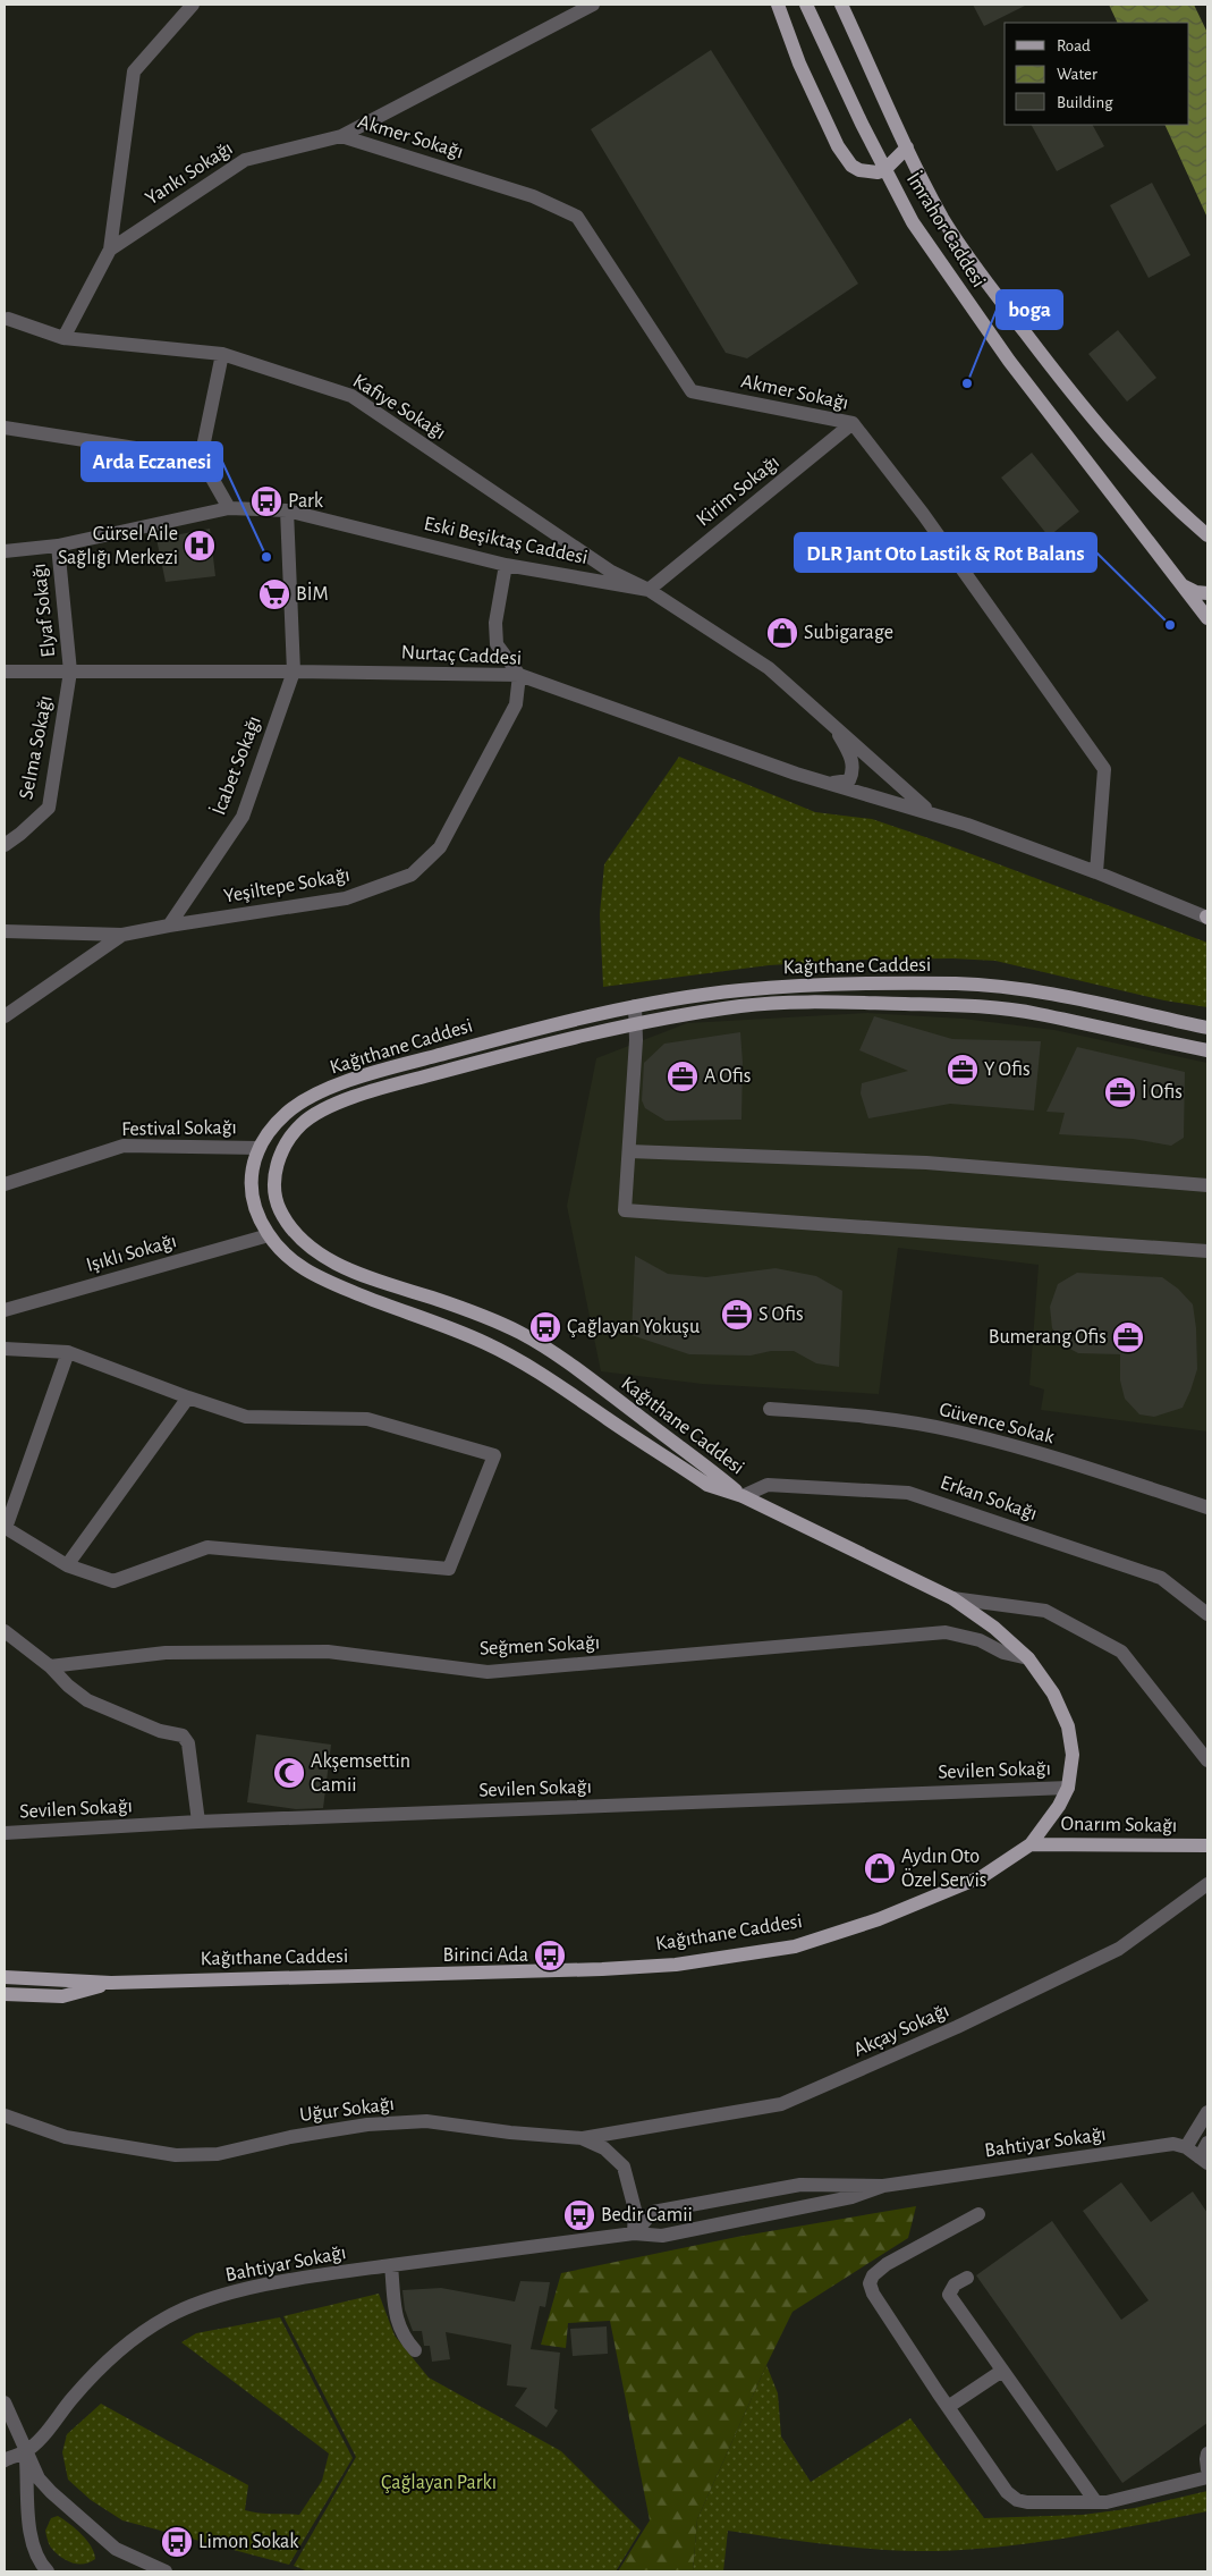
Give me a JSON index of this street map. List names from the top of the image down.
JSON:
{
  "streets": {
    "main road": ["İmrahor Caddesi", "Kağıthane Caddesi", "Onarım Sokağı"],
    "street": [
      "Akmer Sokağı",
      "Yankı Sokağı",
      "Kafiye Sokağı",
      "Kirim Sokağı",
      "Eski Beşiktaş Caddesi",
      "Elyaf Sokağı",
      "Nurtaç Caddesi",
      "Selma Sokağı",
      "İcabet Sokağı",
      "Yeşiltepe Sokağı",
      "Festival Sokağı",
      "Işıklı Sokağı",
      "Güvence Sokak",
      "Erkan Sokağı",
      "Seğmen Sokağı",
      "Sevilen Sokağı",
      "Akçay Sokağı",
      "Uğur Sokağı",
      "Bahtiyar Sokağı"
    ]
  },
  "crossings": [
    ["Akmer Sokağı", "Yankı Sokağı"],
    ["Akmer Sokağı", "Kirim Sokağı"],
    ["Akmer Sokağı", "Nurtaç Caddesi"],
    ["Yankı Sokağı", "Kafiye Sokağı"],
    ["Kafiye Sokağı", "Kirim Sokağı"],
    ["Kafiye Sokağı", "Eski Beşiktaş Caddesi"],
    ["Kirim Sokağı", "Eski Beşiktaş Caddesi"],
    ["Eski Beşiktaş Caddesi", "Elyaf Sokağı"],
    ["Eski Beşiktaş Caddesi", "Nurtaç Caddesi"],
    ["Elyaf Sokağı", "Nurtaç Caddesi"],
    ["Elyaf Sokağı", "Selma Sokağı"],
    ["Nurtaç Caddesi", "Selma Sokağı"],
    ["Nurtaç Caddesi", "İcabet Sokağı"],
    ["Nurtaç Caddesi", "Yeşiltepe Sokağı"],
    ["İcabet Sokağı", "Yeşiltepe Sokağı"],
    ["Kağıthane Caddesi", "Festival Sokağı"],
    ["Kağıthane Caddesi", "Işıklı Sokağı"],
    ["Kağıthane Caddesi", "Erkan Sokağı"],
    ["Kağıthane Caddesi", "Seğmen Sokağı"],
    ["Kağıthane Caddesi", "Sevilen Sokağı"],
    ["Kağıthane Caddesi", "Onarım Sokağı"],
    ["Akçay Sokağı", "Uğur Sokağı"],
    ["Uğur Sokağı", "Bahtiyar Sokağı"]
  ],
  "parks": ["Çağlayan Parkı"],
  "places": {
    "other": ["boga", "Arda Eczanesi", "DLR Jant Oto Lastik & Rot Balans"],
    "bus stop": [
      "Park",
      "Çağlayan Yokuşu",
      "Birinci Ada",
      "Bedir Camii",
      "Limon Sokak"
    ],
    "hospital": ["Gürsel Aile Sağlığı Merkezi"],
    "supermarket": ["BİM"],
    "shop": ["Subigarage", "Aydın Oto Özel Servis"],
    "office": [
      "Y Ofis",
      "A Ofis",
      "İ Ofis",
      "S Ofis",
      "Bumerang Ofis"
    ],
    "mosque": ["Akşemsettin Camii"]
  },
  "legend": ["Road", "Water", "Building"]
}
